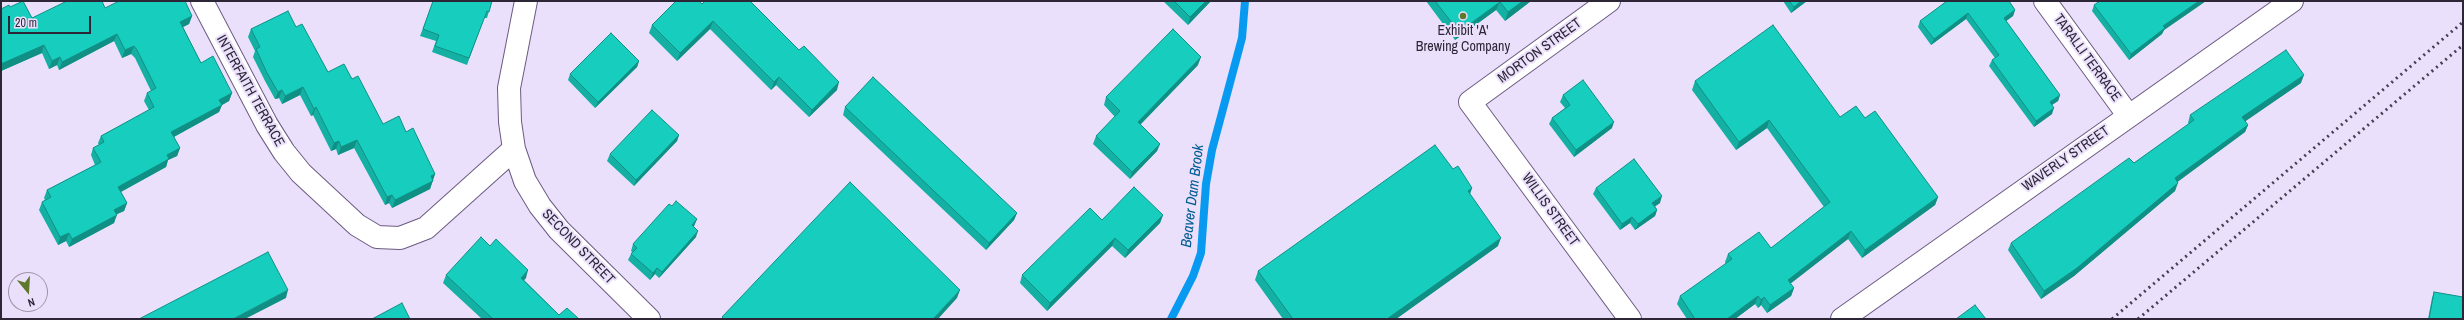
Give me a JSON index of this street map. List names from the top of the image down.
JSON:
{
  "streets": {
    "street": [
      "MORTON STREET",
      "TARALLI TERRACE",
      "INTERFAITH TERRACE",
      "WAVERLY STREET",
      "WILLIS STREET",
      "SECOND STREET"
    ]
  },
  "crossings": [
    ["MORTON STREET", "WILLIS STREET"],
    ["TARALLI TERRACE", "WAVERLY STREET"],
    ["INTERFAITH TERRACE", "SECOND STREET"]
  ],
  "water": ["Beaver Dam Brook"],
  "places": ["Exhibit 'A' Brewing Company"],
  "scale_bar": "20 m",
  "north": "bottom"
}
